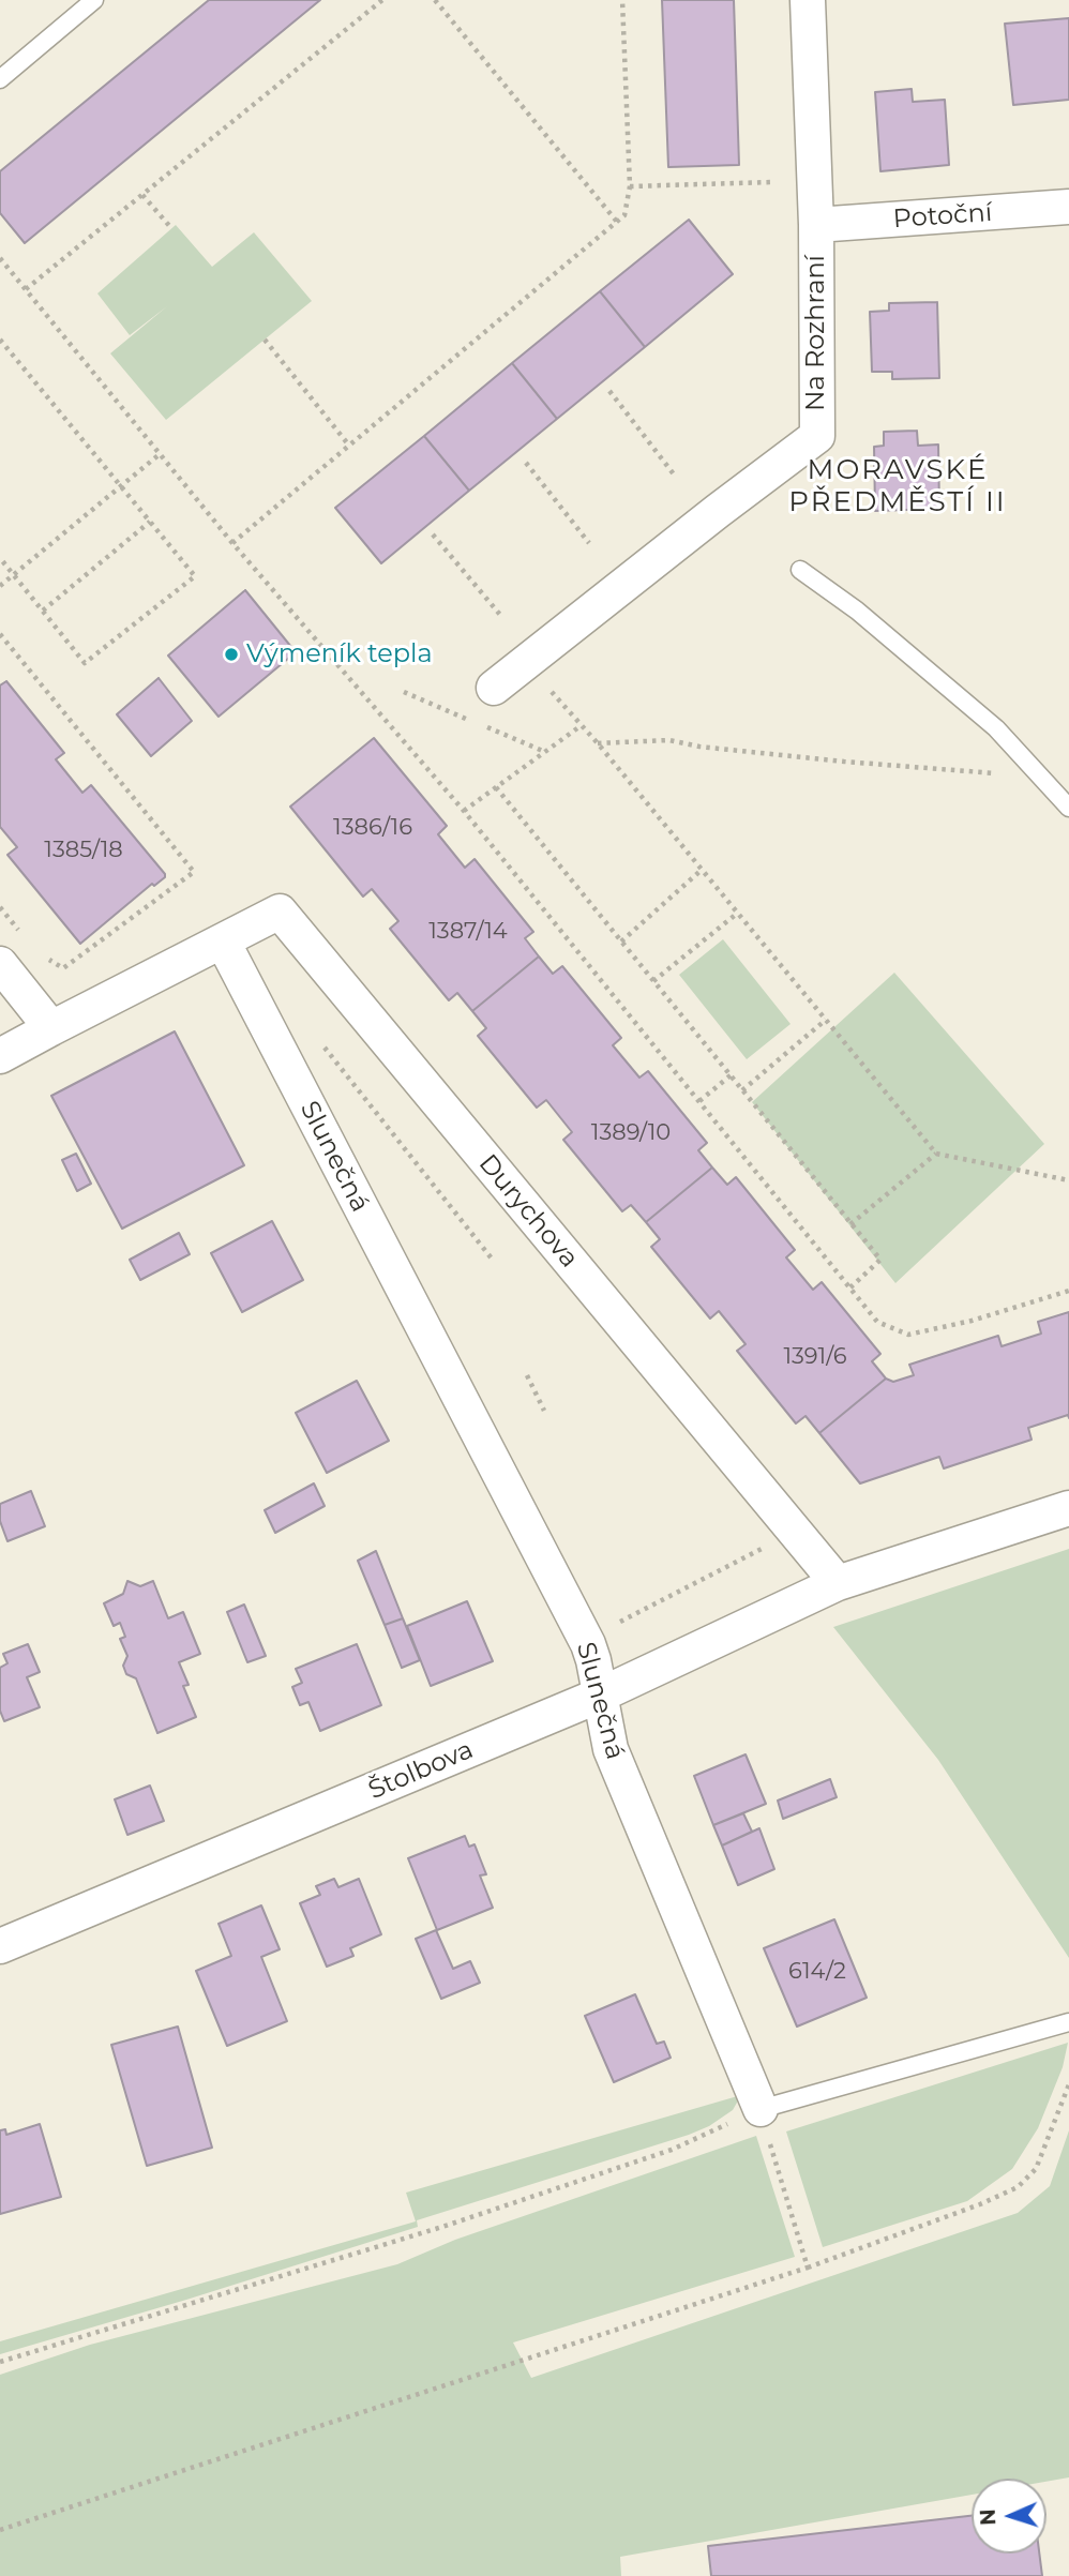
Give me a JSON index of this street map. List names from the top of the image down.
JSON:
{
  "streets": {
    "street": [
      "Potoční",
      "Na Rozhraní",
      "Slunečná",
      "Durychova",
      "Štolbova"
    ]
  },
  "crossings": [
    ["Potoční", "Na Rozhraní"],
    ["Slunečná", "Durychova"],
    ["Slunečná", "Štolbova"],
    ["Durychova", "Štolbova"]
  ],
  "districts": ["MORAVSKÉ PŘEDMĚSTÍ II"],
  "places": ["Výmeník tepla"],
  "house_numbers": [
    "1386/16",
    "1385/18",
    "1387/14",
    "1389/10",
    "1391/6",
    "614/2"
  ],
  "north": "left"
}
